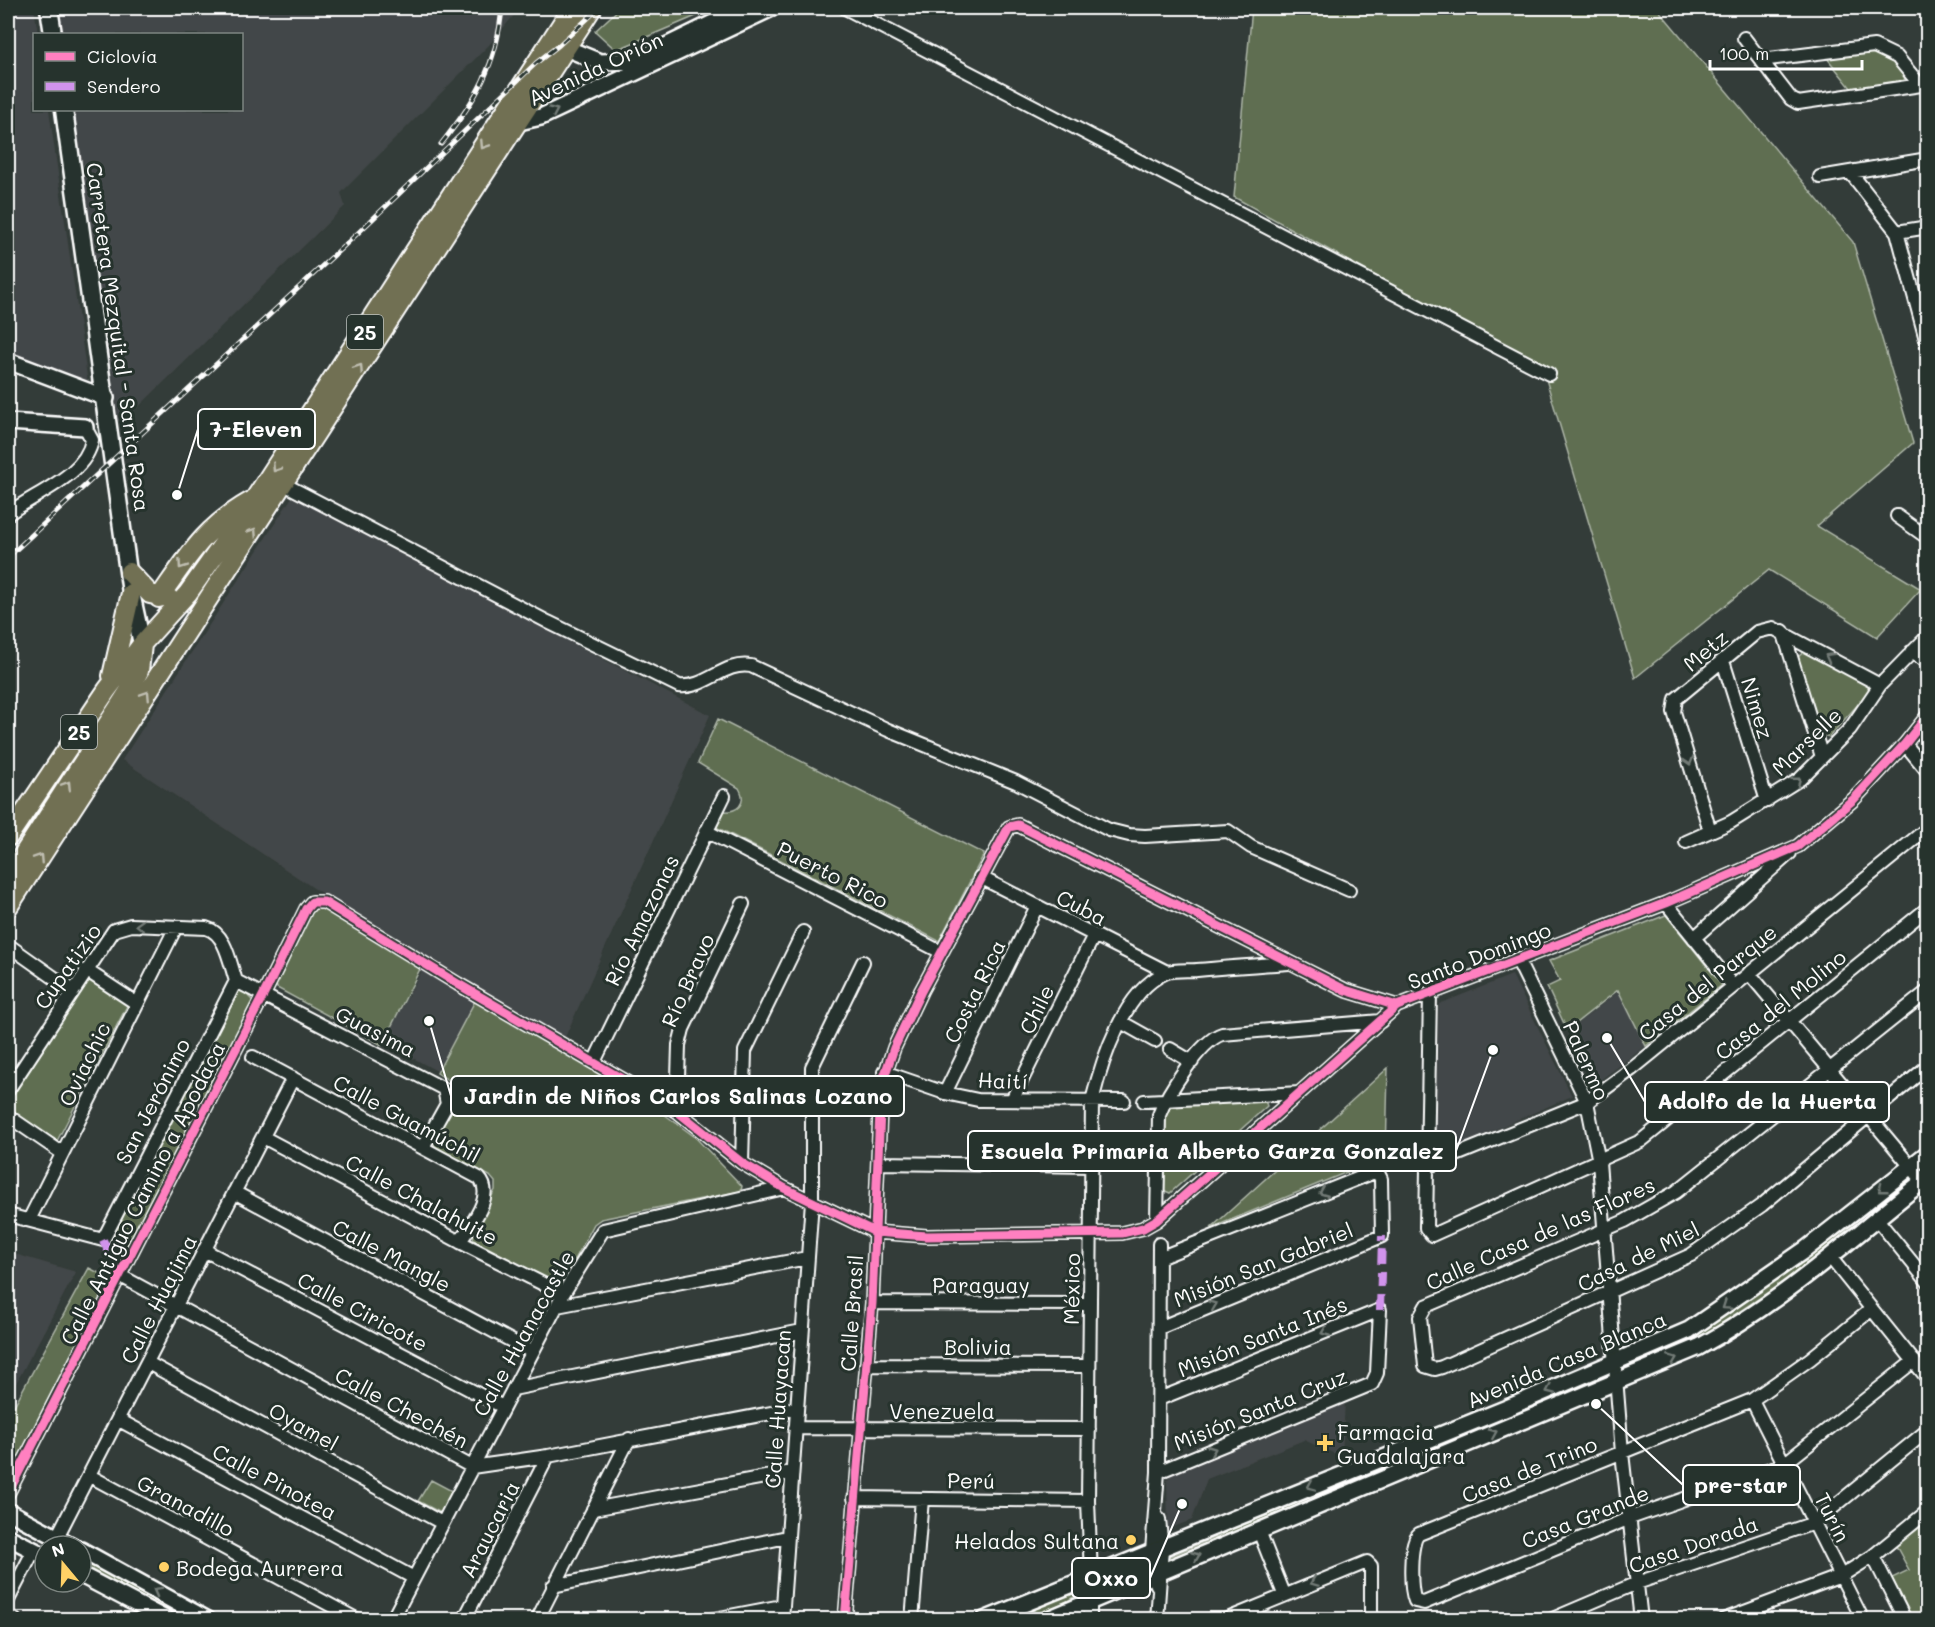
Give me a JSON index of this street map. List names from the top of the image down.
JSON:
{
  "streets": {
    "main road": ["25", "Carretera Mezquital - Santa Rosa"],
    "street": [
      "Avenida Orión",
      "Metz",
      "Nimez",
      "Marselle",
      "Puerto Rico",
      "Cuba",
      "Río Amazonas",
      "Santo Domingo",
      "Cupatizio",
      "Río Bravo",
      "Casa del Parque",
      "Costa Rica",
      "Casa del Molino",
      "Chile",
      "Guasima",
      "Palermo",
      "Oviachic",
      "Haití",
      "San Jerónimo",
      "Calle Guamúchil",
      "Calle Antiguo Camino a Apodaca",
      "Calle Chalahuite",
      "Calle Casa de las Flores",
      "Calle Mangle",
      "Casa de Miel",
      "Misión San Gabriel",
      "Paraguay",
      "México",
      "Calle Huajima",
      "Calle Ciricote",
      "Calle Brasil",
      "Calle Huanacastle",
      "Misión Santa Inés",
      "Bolivia",
      "Avenida Casa Blanca",
      "Calle Chechén",
      "Calle Huayacan",
      "Misión Santa Cruz",
      "Venezuela",
      "Oyamel",
      "Casa de Trino",
      "Perú",
      "Calle Pinotea",
      "Granadillo",
      "Casa Grande",
      "Turín",
      "Araucaria",
      "Casa Dorada"
    ]
  },
  "crossings": [
    ["Avenida Orión", "25"],
    ["25", "Carretera Mezquital - Santa Rosa"],
    ["Metz", "Nimez"],
    ["Metz", "Marselle"],
    ["Nimez", "Marselle"],
    ["Puerto Rico", "Río Amazonas"],
    ["Puerto Rico", "Calle Brasil"],
    ["Cuba", "Costa Rica"],
    ["Cuba", "Chile"],
    ["Cuba", "México"],
    ["Cuba", "Calle Brasil"],
    ["Río Amazonas", "Calle Antiguo Camino a Apodaca"],
    ["Santo Domingo", "Palermo"],
    ["Santo Domingo", "Calle Brasil"],
    ["Cupatizio", "Oviachic"],
    ["Cupatizio", "San Jerónimo"],
    ["Casa del Parque", "Casa del Molino"],
    ["Casa del Parque", "Palermo"],
    ["Costa Rica", "Haití"],
    ["Casa del Molino", "Palermo"],
    ["Chile", "Haití"],
    ["Guasima", "Calle Guamúchil"],
    ["Guasima", "Calle Antiguo Camino a Apodaca"],
    ["Palermo", "Calle Casa de las Flores"],
    ["Palermo", "Casa de Miel"],
    ["Palermo", "Avenida Casa Blanca"],
    ["Palermo", "Casa de Trino"],
    ["Palermo", "Casa Grande"],
    ["Palermo", "Casa Dorada"],
    ["Oviachic", "San Jerónimo"],
    ["Haití", "México"],
    ["Haití", "Calle Brasil"],
    ["Calle Guamúchil", "Calle Chalahuite"],
    ["Calle Guamúchil", "Calle Huajima"],
    ["Calle Antiguo Camino a Apodaca", "Calle Chechén"],
    ["Calle Chalahuite", "Calle Huajima"],
    ["Calle Chalahuite", "Calle Huanacastle"],
    ["Calle Casa de las Flores", "Casa de Miel"],
    ["Calle Mangle", "Calle Huajima"],
    ["Calle Mangle", "Calle Huanacastle"],
    ["Paraguay", "México"],
    ["Paraguay", "Calle Brasil"],
    ["México", "Bolivia"],
    ["México", "Avenida Casa Blanca"],
    ["México", "Venezuela"],
    ["México", "Perú"],
    ["Calle Huajima", "Calle Ciricote"],
    ["Calle Huajima", "Calle Chechén"],
    ["Calle Huajima", "Oyamel"],
    ["Calle Huajima", "Calle Pinotea"],
    ["Calle Huajima", "Granadillo"],
    ["Calle Ciricote", "Calle Huanacastle"],
    ["Calle Brasil", "Bolivia"],
    ["Calle Brasil", "Venezuela"],
    ["Calle Brasil", "Perú"],
    ["Calle Huanacastle", "Calle Chechén"],
    ["Calle Huanacastle", "Oyamel"],
    ["Calle Huanacastle", "Calle Pinotea"],
    ["Misión Santa Inés", "Misión Santa Cruz"],
    ["Calle Chechén", "Calle Huayacan"],
    ["Calle Chechén", "Araucaria"],
    ["Calle Huayacan", "Venezuela"],
    ["Casa de Trino", "Casa Grande"],
    ["Casa de Trino", "Turín"],
    ["Casa Grande", "Turín"],
    ["Turín", "Casa Dorada"]
  ],
  "one_way": ["Metz", "Misión Santa Inés", "Misión Santa Cruz"],
  "places": {
    "other": [
      "7-Eleven",
      "Jardin de Niños Carlos Salinas Lozano",
      "Adolfo de la Huerta",
      "Escuela Primaria Alberto Garza Gonzalez",
      "pre-star",
      "Oxxo",
      "Helados Sultana",
      "Bodega Aurrera"
    ],
    "health": ["Farmacia Guadalajara"]
  },
  "legend": ["Ciclovía", "Sendero"],
  "scale_bar": "100 m",
  "north": "top"
}
